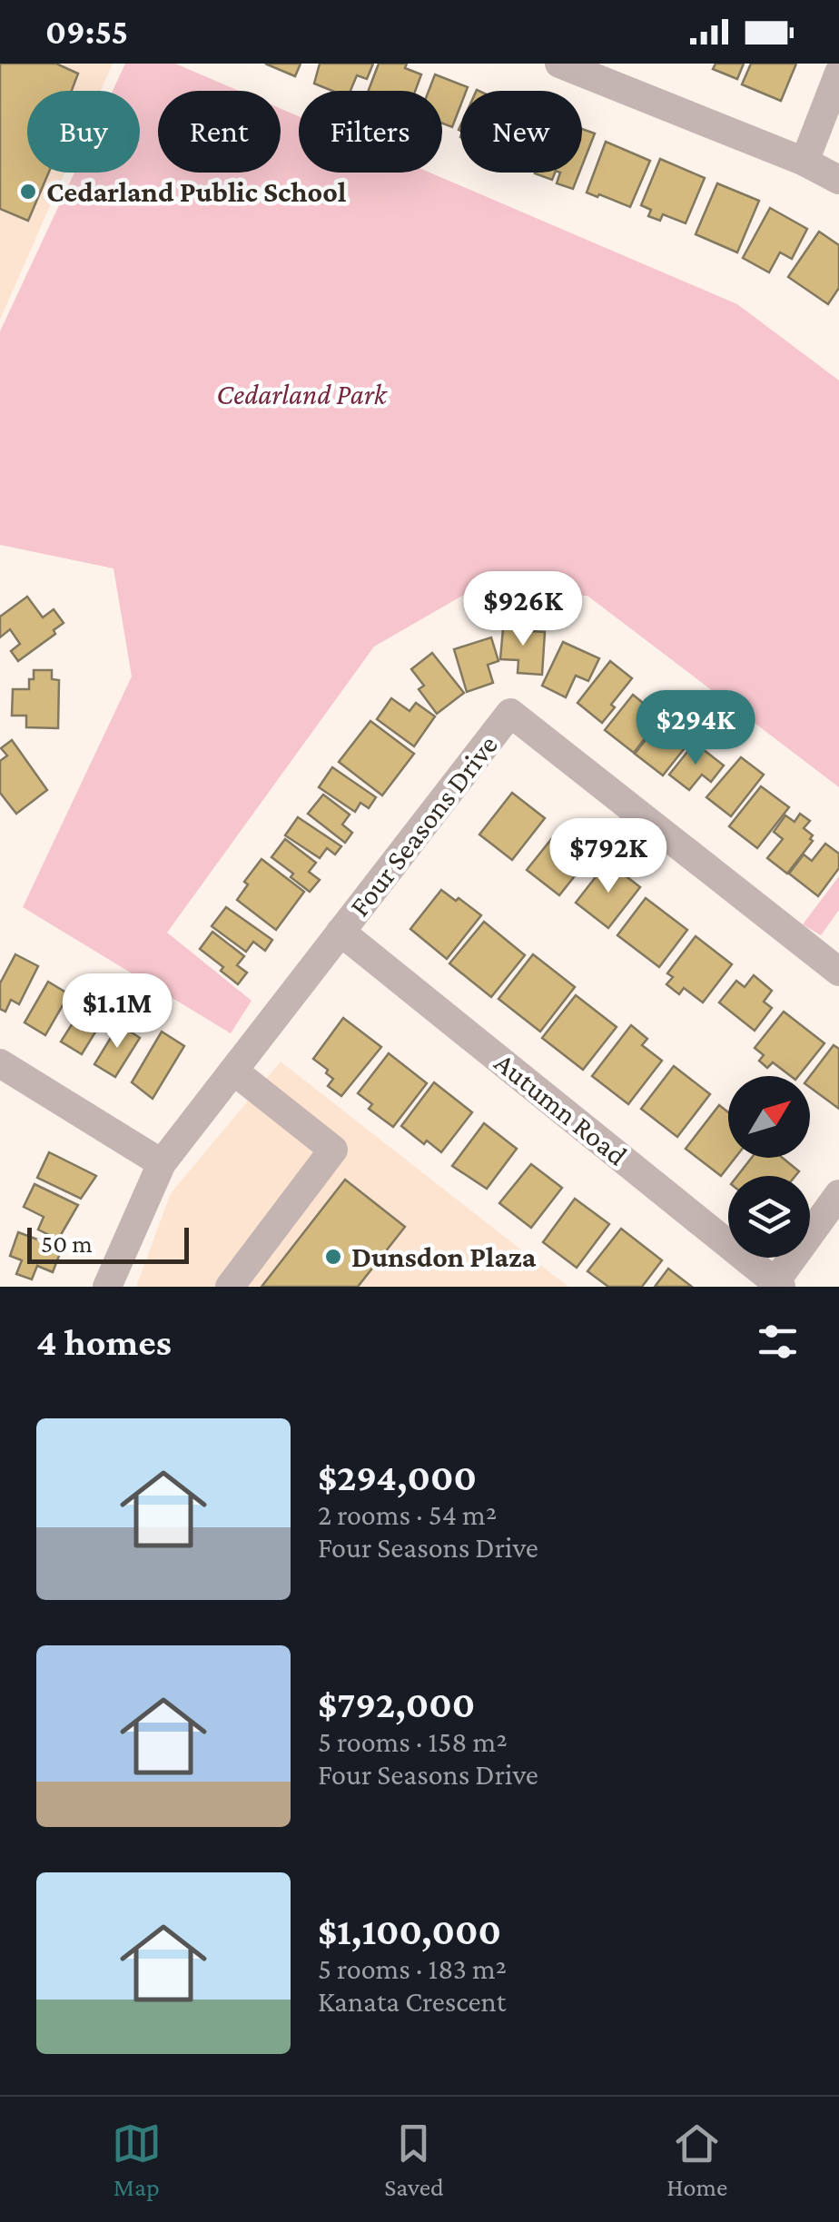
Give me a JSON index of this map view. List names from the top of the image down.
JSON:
{
  "streets": {
    "street": ["Four Seasons Drive", "Autumn Road"]
  },
  "crossings": [
    ["Four Seasons Drive", "Autumn Road"]
  ],
  "parks": ["Cedarland Park"],
  "places": ["Cedarland Public School", "Dunsdon Plaza"],
  "scale_bar": "50 m",
  "north": "top right",
  "page": {
    "status": "09:55",
    "chip": [
      "Buy",
      "Rent",
      "Filters",
      "New"
    ],
    "price": [
      "$926K",
      "$294K",
      "$792K",
      "$1.1M"
    ],
    "scale": "50 m",
    "heading": "4 homes",
    "list": [
      {
        "name": "$294,000",
        "note": "2 rooms · 54 m² · Four Seasons Drive"
      },
      {
        "name": "$792,000",
        "note": "5 rooms · 158 m² · Four Seasons Drive"
      },
      {
        "name": "$1,100,000",
        "note": "5 rooms · 183 m² · Kanata Crescent"
      }
    ],
    "tabs": ["Map", "Saved", "Home"]
  }
}
